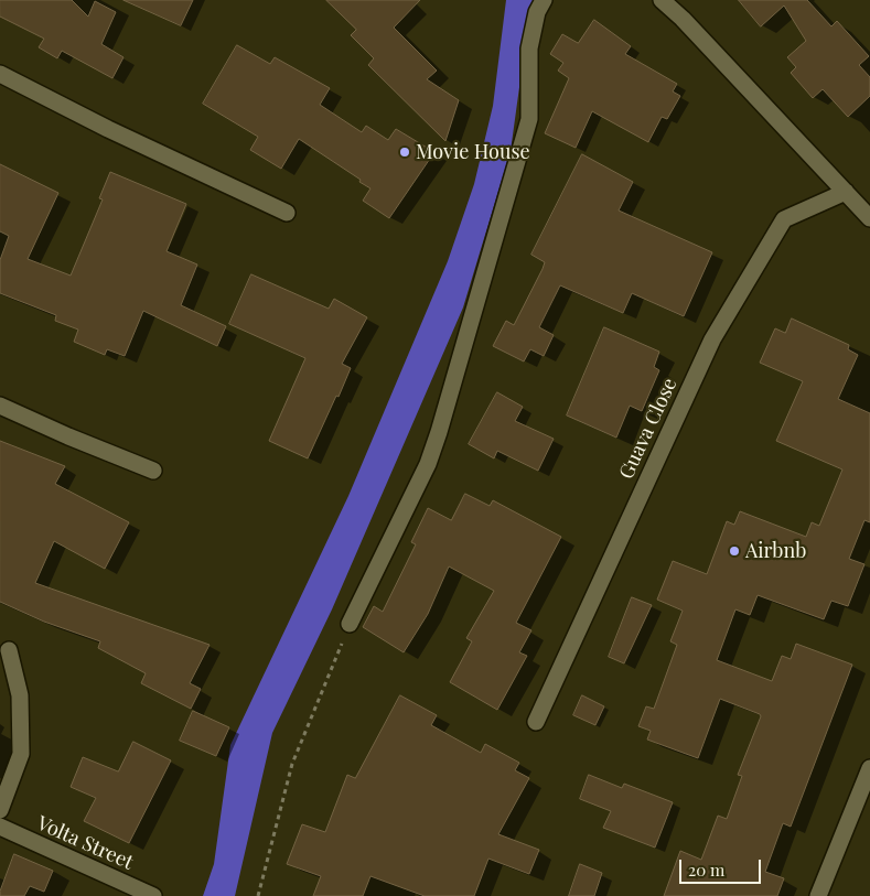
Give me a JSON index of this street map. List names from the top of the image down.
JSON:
{
  "streets": {
    "street": ["Guava Close", "Volta Street"]
  },
  "places": ["Movie House", "Airbnb"],
  "scale_bar": "20 m"
}
